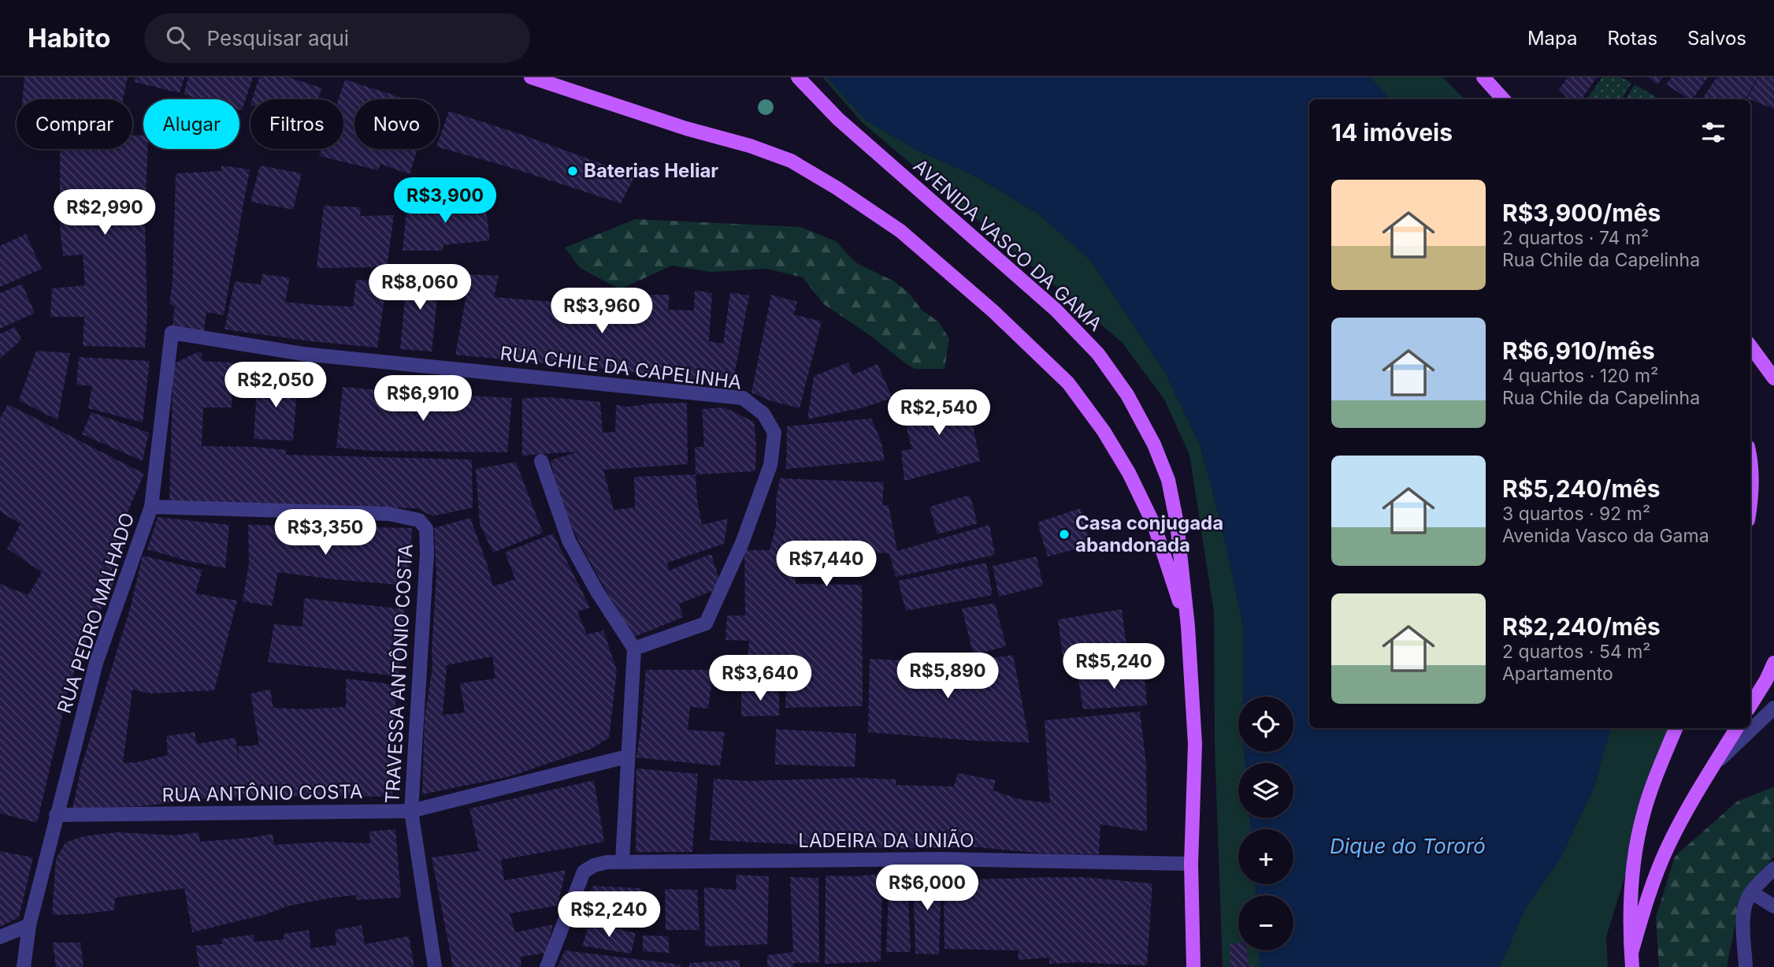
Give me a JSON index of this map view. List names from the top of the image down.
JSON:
{
  "streets": {
    "main road": ["AVENIDA VASCO DA GAMA"],
    "street": [
      "RUA CHILE DA CAPELINHA",
      "RUA PEDRO MALHADO",
      "TRAVESSA ANTÔNIO COSTA",
      "RUA ANTÔNIO COSTA",
      "LADEIRA DA UNIÃO"
    ]
  },
  "crossings": [
    ["AVENIDA VASCO DA GAMA", "LADEIRA DA UNIÃO"],
    ["RUA CHILE DA CAPELINHA", "RUA PEDRO MALHADO"],
    ["RUA PEDRO MALHADO", "TRAVESSA ANTÔNIO COSTA"],
    ["RUA PEDRO MALHADO", "RUA ANTÔNIO COSTA"],
    ["TRAVESSA ANTÔNIO COSTA", "RUA ANTÔNIO COSTA"]
  ],
  "water": ["Dique do Tororó"],
  "places": ["Baterias Heliar", "Casa conjugada abandonada"],
  "page": {
    "header": "Habito",
    "search": "Pesquisar aqui",
    "nav": ["Mapa", "Rotas", "Salvos"],
    "chip": [
      "Comprar",
      "Alugar",
      "Filtros",
      "Novo"
    ],
    "heading": "14 imóveis",
    "list": [
      {
        "name": "R$3,900/mês",
        "note": "2 quartos · 74 m² · Rua Chile da Capelinha"
      },
      {
        "name": "R$6,910/mês",
        "note": "4 quartos · 120 m² · Rua Chile da Capelinha"
      },
      {
        "name": "R$5,240/mês",
        "note": "3 quartos · 92 m² · Avenida Vasco da Gama"
      },
      {
        "name": "R$2,240/mês",
        "note": "2 quartos · 54 m² · Apartamento"
      }
    ],
    "price": [
      "R$3,900",
      "R$2,990",
      "R$8,060",
      "R$3,960",
      "R$2,050",
      "R$6,910",
      "R$2,540",
      "R$3,350",
      "R$7,440",
      "R$5,240",
      "R$5,890",
      "R$3,640",
      "R$6,000",
      "R$2,240"
    ],
    "map_buttons": ["+", "−"]
  }
}
